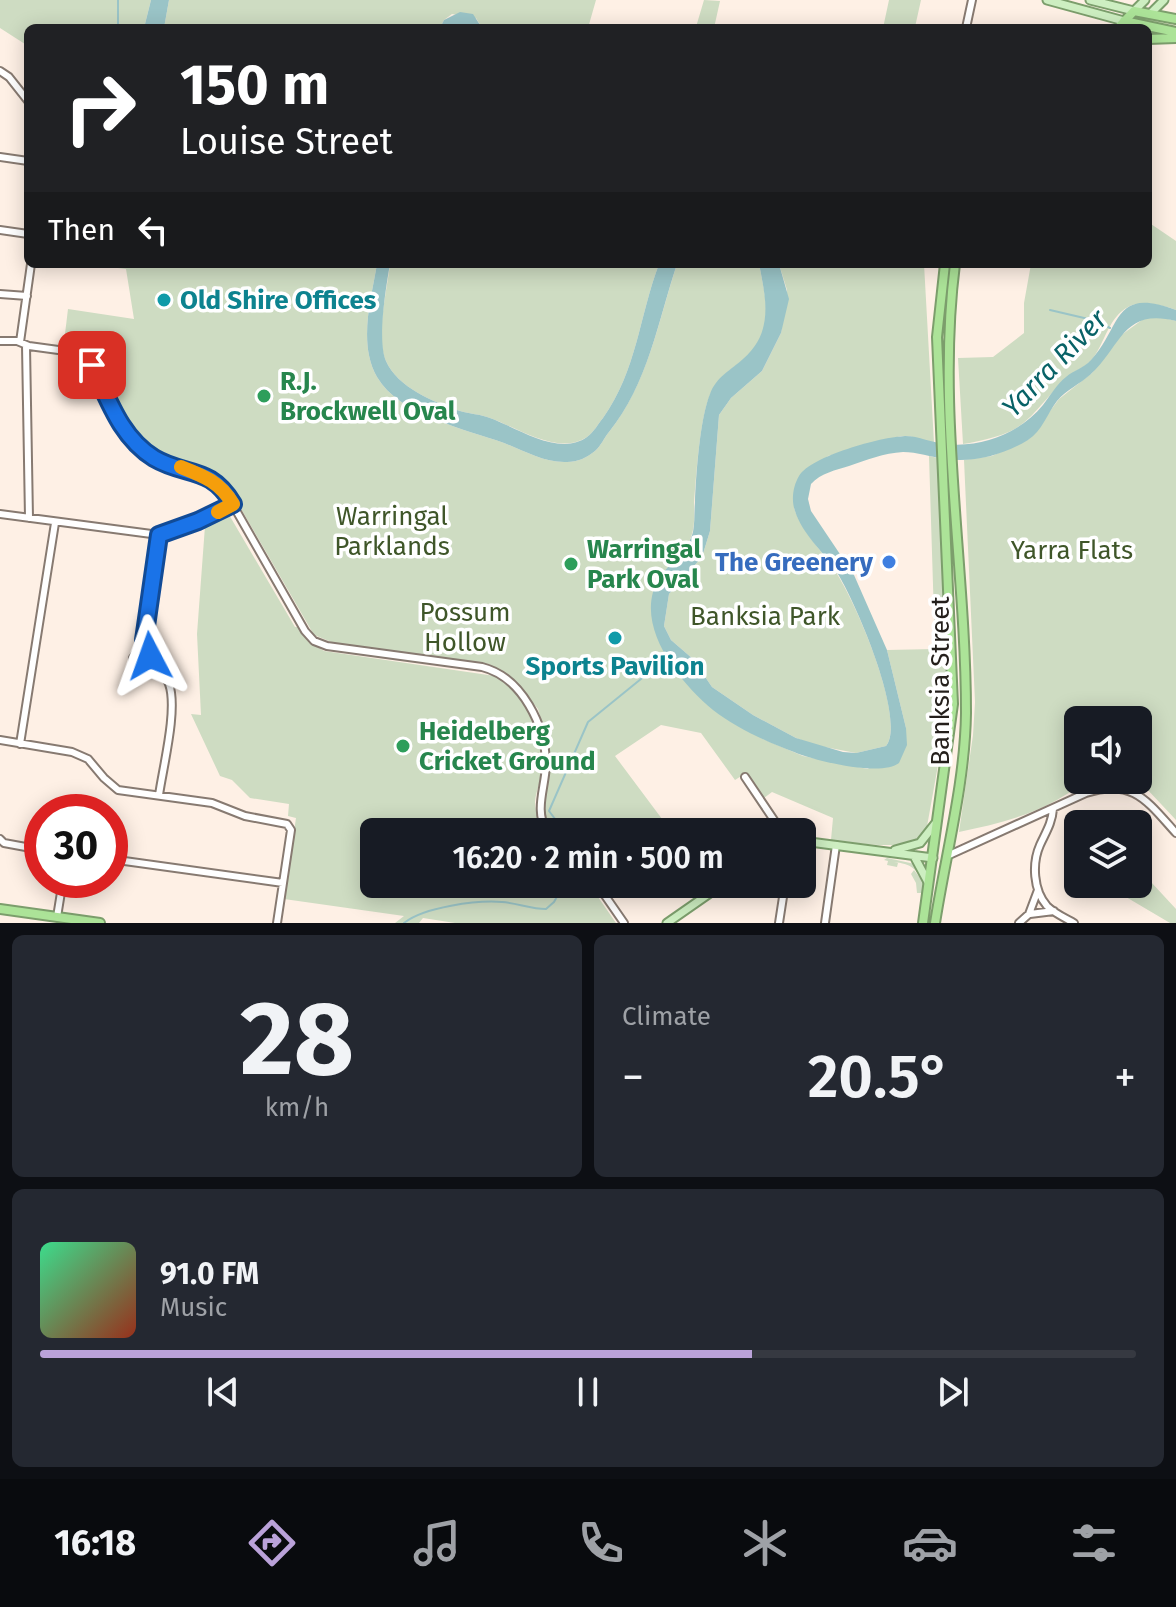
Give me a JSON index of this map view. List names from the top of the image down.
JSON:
{
  "streets": {
    "highway": ["Banksia Street"]
  },
  "water": ["Yarra River"],
  "parks": [
    "Warringal Parklands",
    "Yarra Flats",
    "Possum Hollow",
    "Banksia Park"
  ],
  "places": [
    "Old Shire Offices",
    "R.J. Brockwell Oval",
    "The Greenery",
    "Warringal Park Oval",
    "Sports Pavilion",
    "Heidelberg Cricket Ground"
  ],
  "page": {
    "turn": ["150 m", "Louise Street"],
    "then": "Then",
    "limit": "30",
    "trip": "16:20 · 2 min · 500 m",
    "tile": [
      ["28", "km/h"],
      "Climate"
    ],
    "heat": ["−", "20.5°", "+"],
    "song": ["91.0 FM", "Music"],
    "tabs": "16:18"
  }
}
